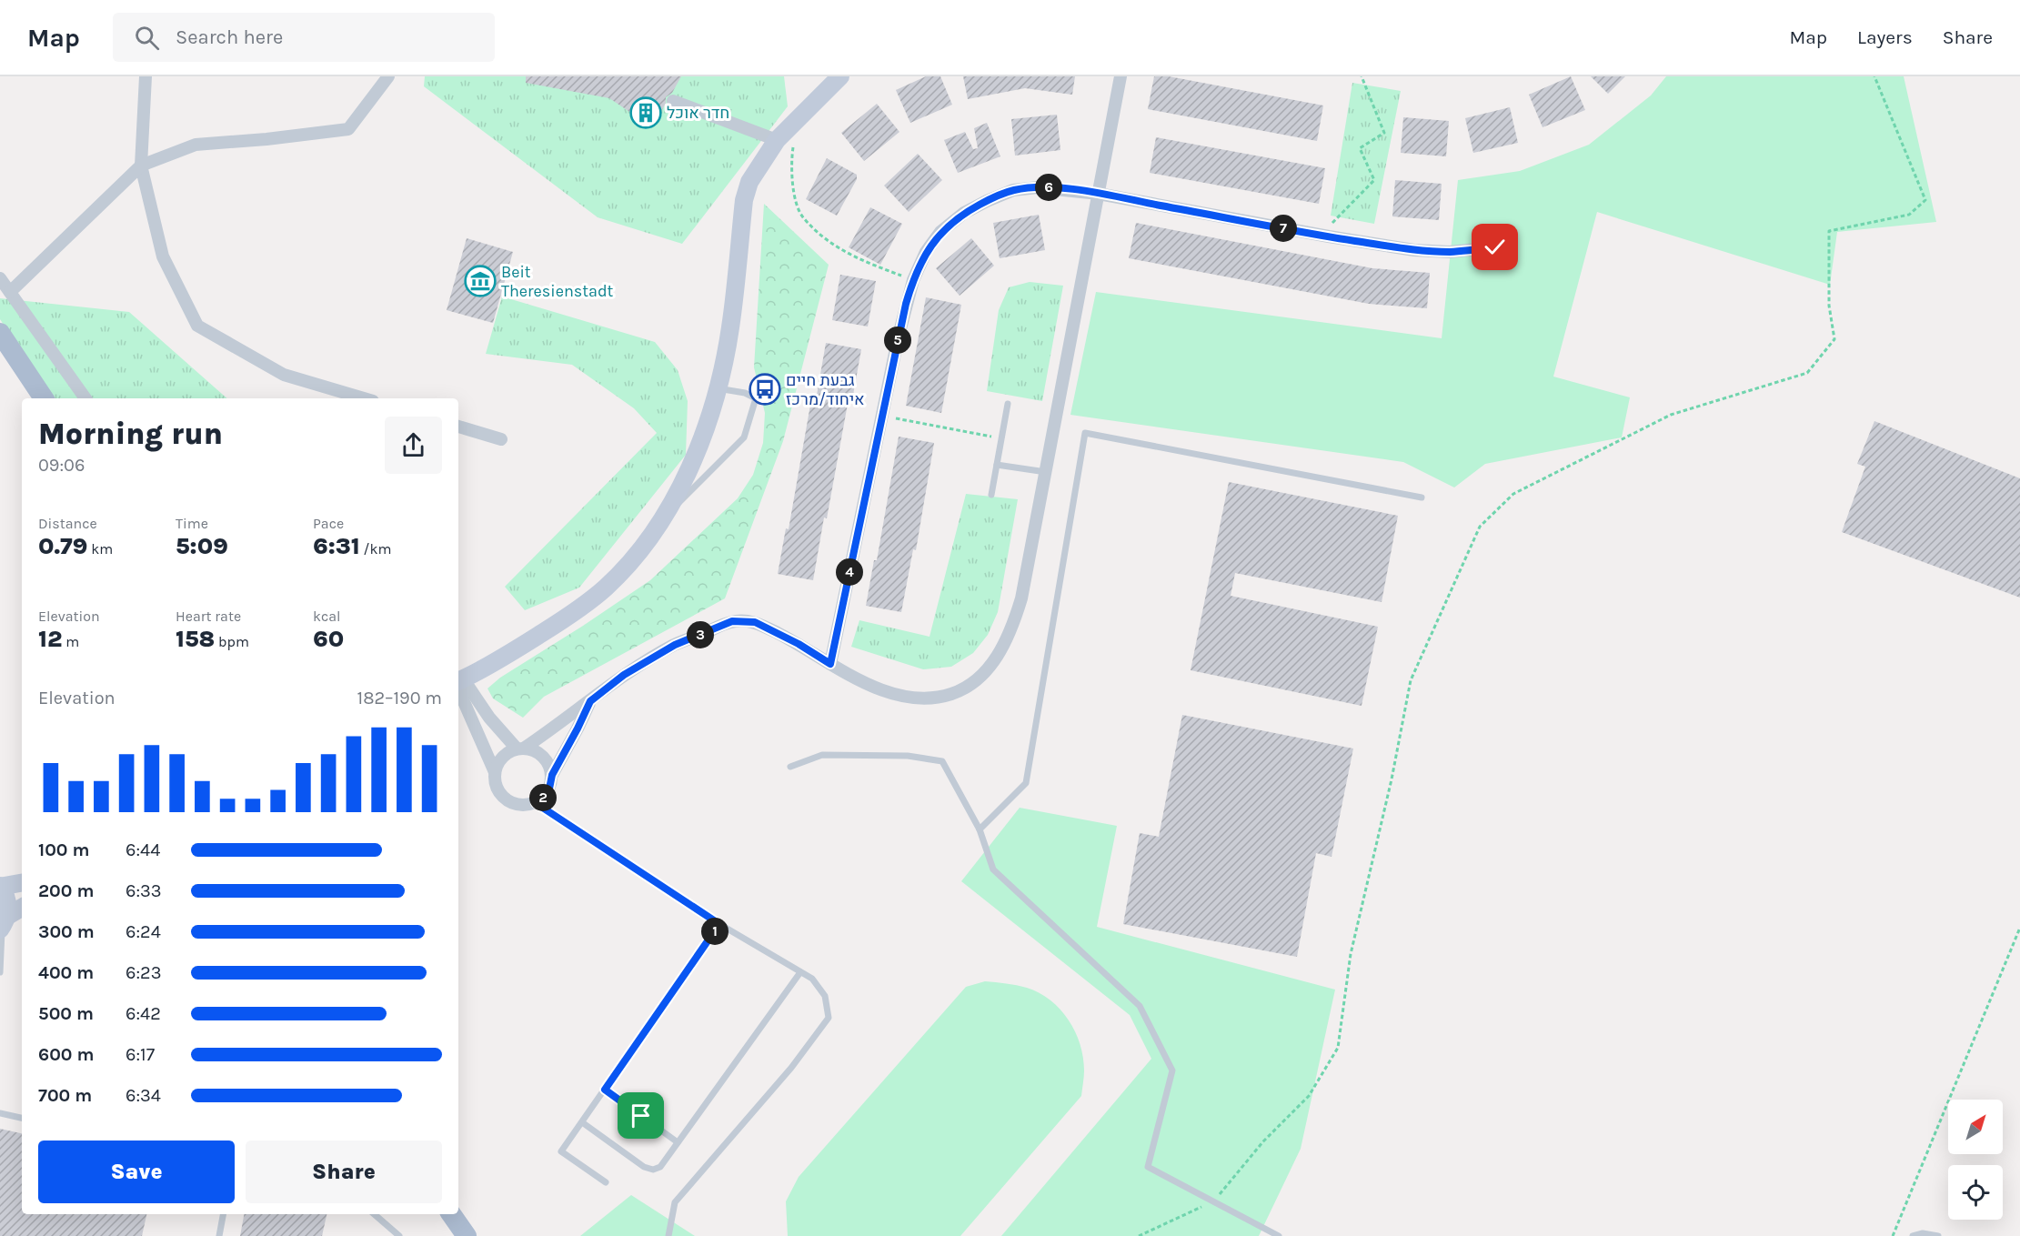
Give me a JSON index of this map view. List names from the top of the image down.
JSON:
{
  "places": {
    "building": ["חדר אוכל"],
    "museum": ["Beit Theresienstadt"],
    "bus stop": ["גבעת חיים איחוד/מרכז"]
  },
  "north": "top right",
  "page": {
    "header": "Map",
    "search": "Search here",
    "nav": ["Map", "Layers", "Share"],
    "pins": [
      "6",
      "7",
      "5",
      "4",
      "3",
      "2",
      "1"
    ],
    "heading": ["Morning run", "09:06"],
    "stats": [
      ["Distance", "0.79 km"],
      ["Time", "5:09"],
      ["Pace", "6:31 /km"],
      ["Elevation", "12 m"],
      ["Heart rate", "158 bpm"],
      ["kcal", "60"]
    ],
    "chart": ["Elevation", "182–190 m"],
    "list": [
      {
        "name": "100 m",
        "note": "6:44"
      },
      {
        "name": "200 m",
        "note": "6:33"
      },
      {
        "name": "300 m",
        "note": "6:24"
      },
      {
        "name": "400 m",
        "note": "6:23"
      },
      {
        "name": "500 m",
        "note": "6:42"
      },
      {
        "name": "600 m",
        "note": "6:17"
      },
      {
        "name": "700 m",
        "note": "6:34"
      }
    ],
    "buttons": ["Save", "Share"]
  }
}
